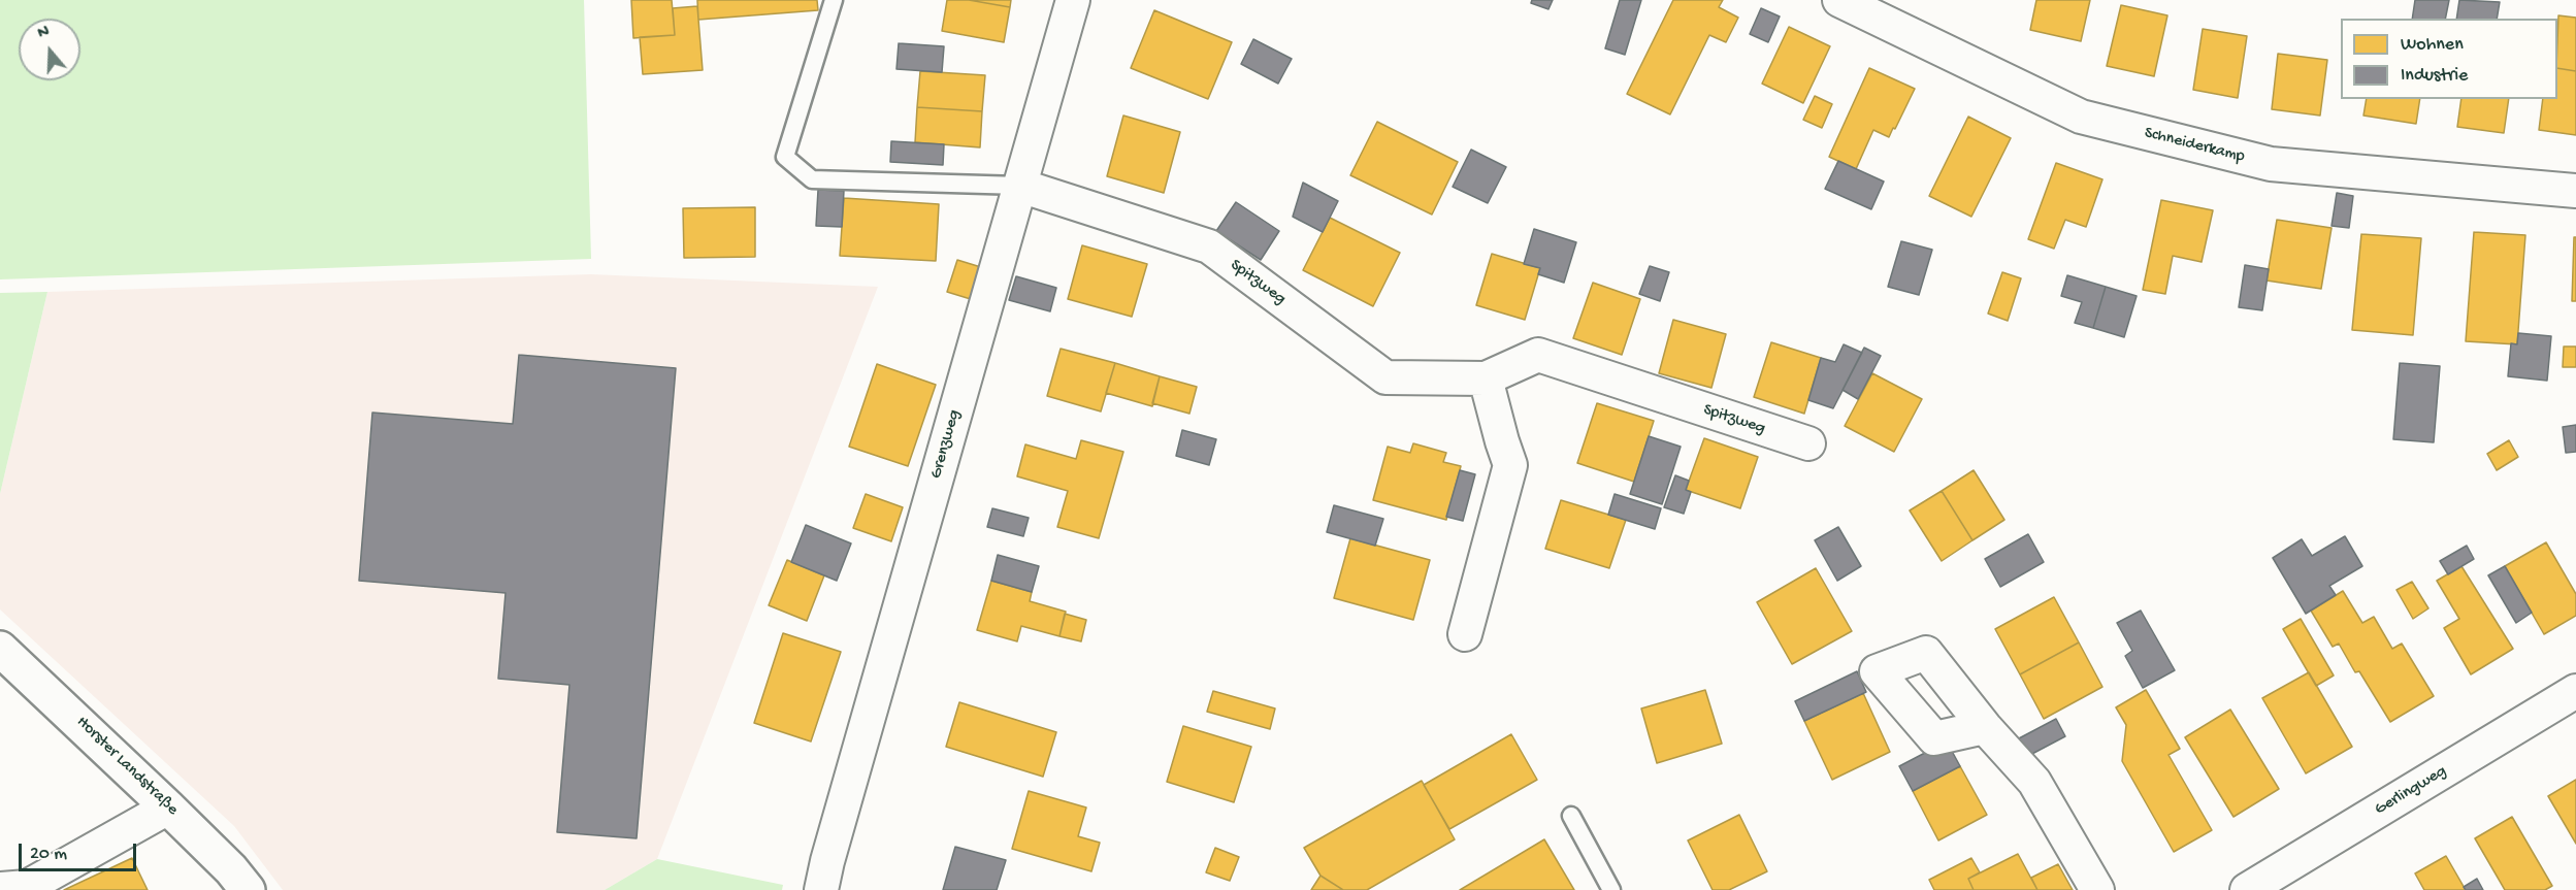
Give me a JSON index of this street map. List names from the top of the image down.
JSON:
{
  "streets": {
    "main road": ["Horster Landstraße"],
    "street": [
      "Schneiderkamp",
      "Spitzweg",
      "Grenzweg",
      "Gerlingweg"
    ]
  },
  "crossings": [
    ["Spitzweg", "Grenzweg"]
  ],
  "legend": ["Wohnen", "Industrie"],
  "scale_bar": "20 m",
  "north": "top"
}
